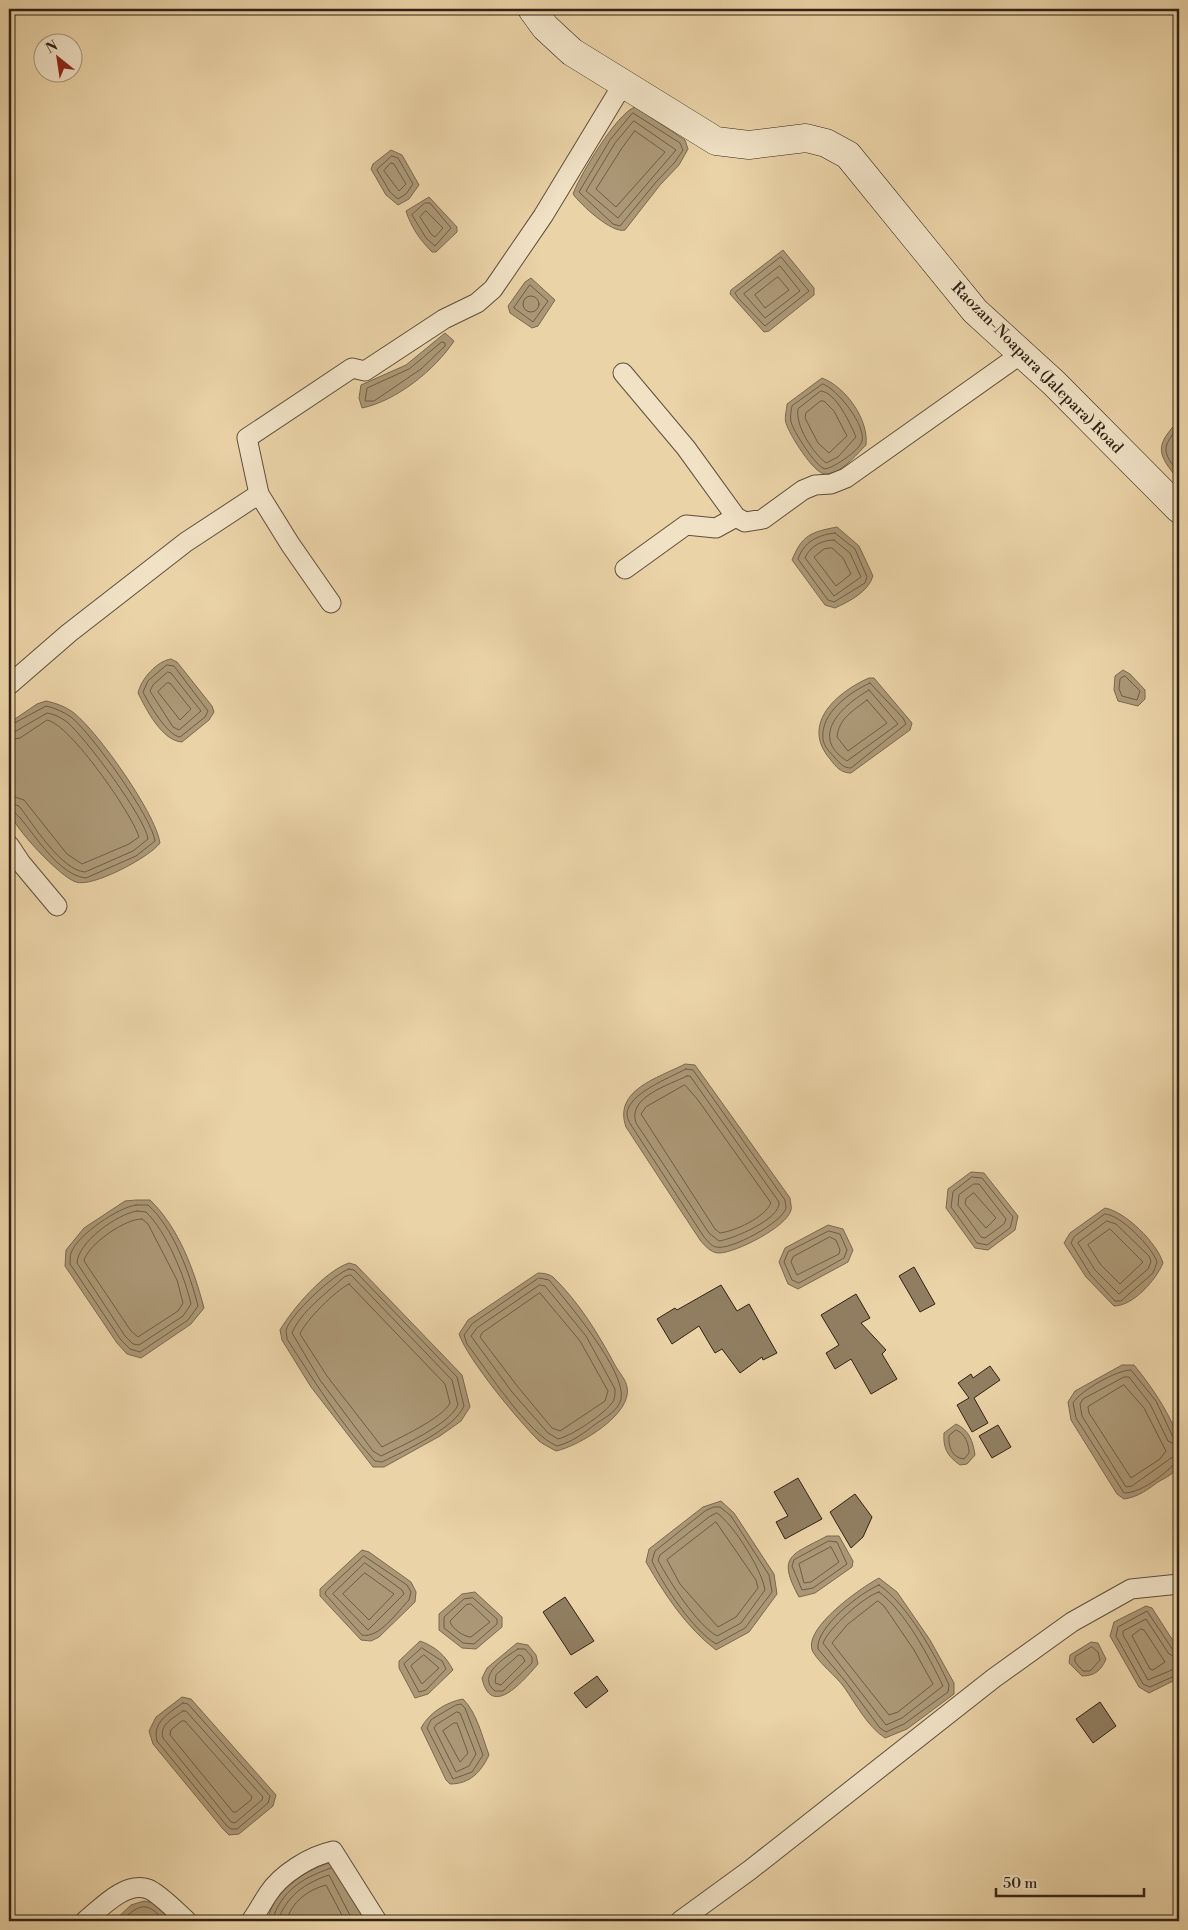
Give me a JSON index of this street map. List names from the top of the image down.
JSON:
{
  "streets": {
    "main road": ["Raozan-Noapara (Jalepara) Road"]
  },
  "scale_bar": "50 m",
  "north": "top left"
}
